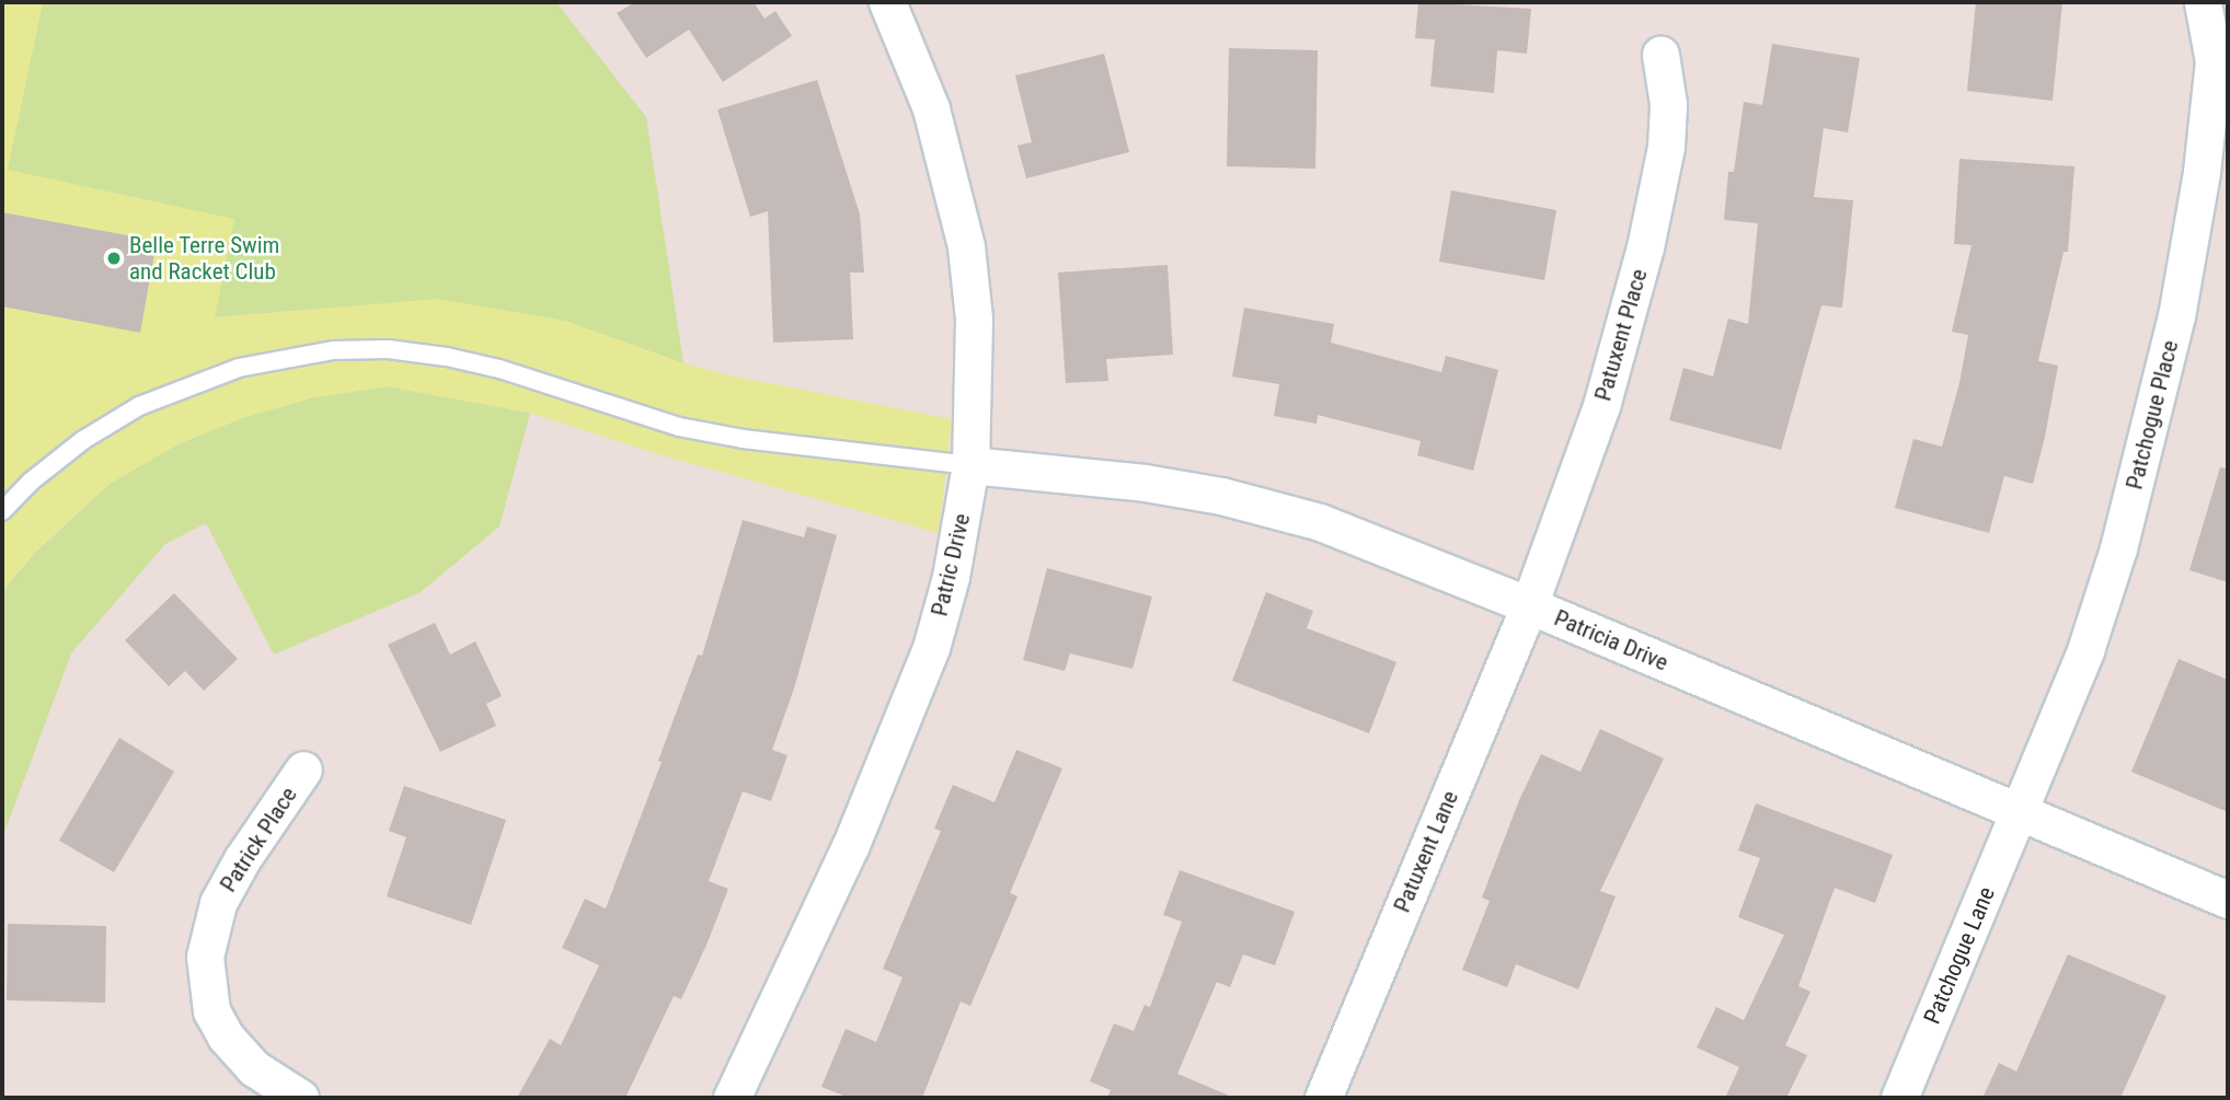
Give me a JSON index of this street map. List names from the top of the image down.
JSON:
{
  "streets": {
    "street": [
      "Patuxent Place",
      "Patchogue Place",
      "Patric Drive",
      "Patricia Drive",
      "Patrick Place",
      "Patuxent Lane",
      "Patchogue Lane"
    ]
  },
  "crossings": [
    ["Patuxent Place", "Patricia Drive"],
    ["Patuxent Place", "Patuxent Lane"],
    ["Patchogue Place", "Patricia Drive"],
    ["Patchogue Place", "Patchogue Lane"],
    ["Patric Drive", "Patricia Drive"],
    ["Patricia Drive", "Patuxent Lane"],
    ["Patricia Drive", "Patchogue Lane"]
  ],
  "places": ["Belle Terre Swim and Racket Club"]
}
